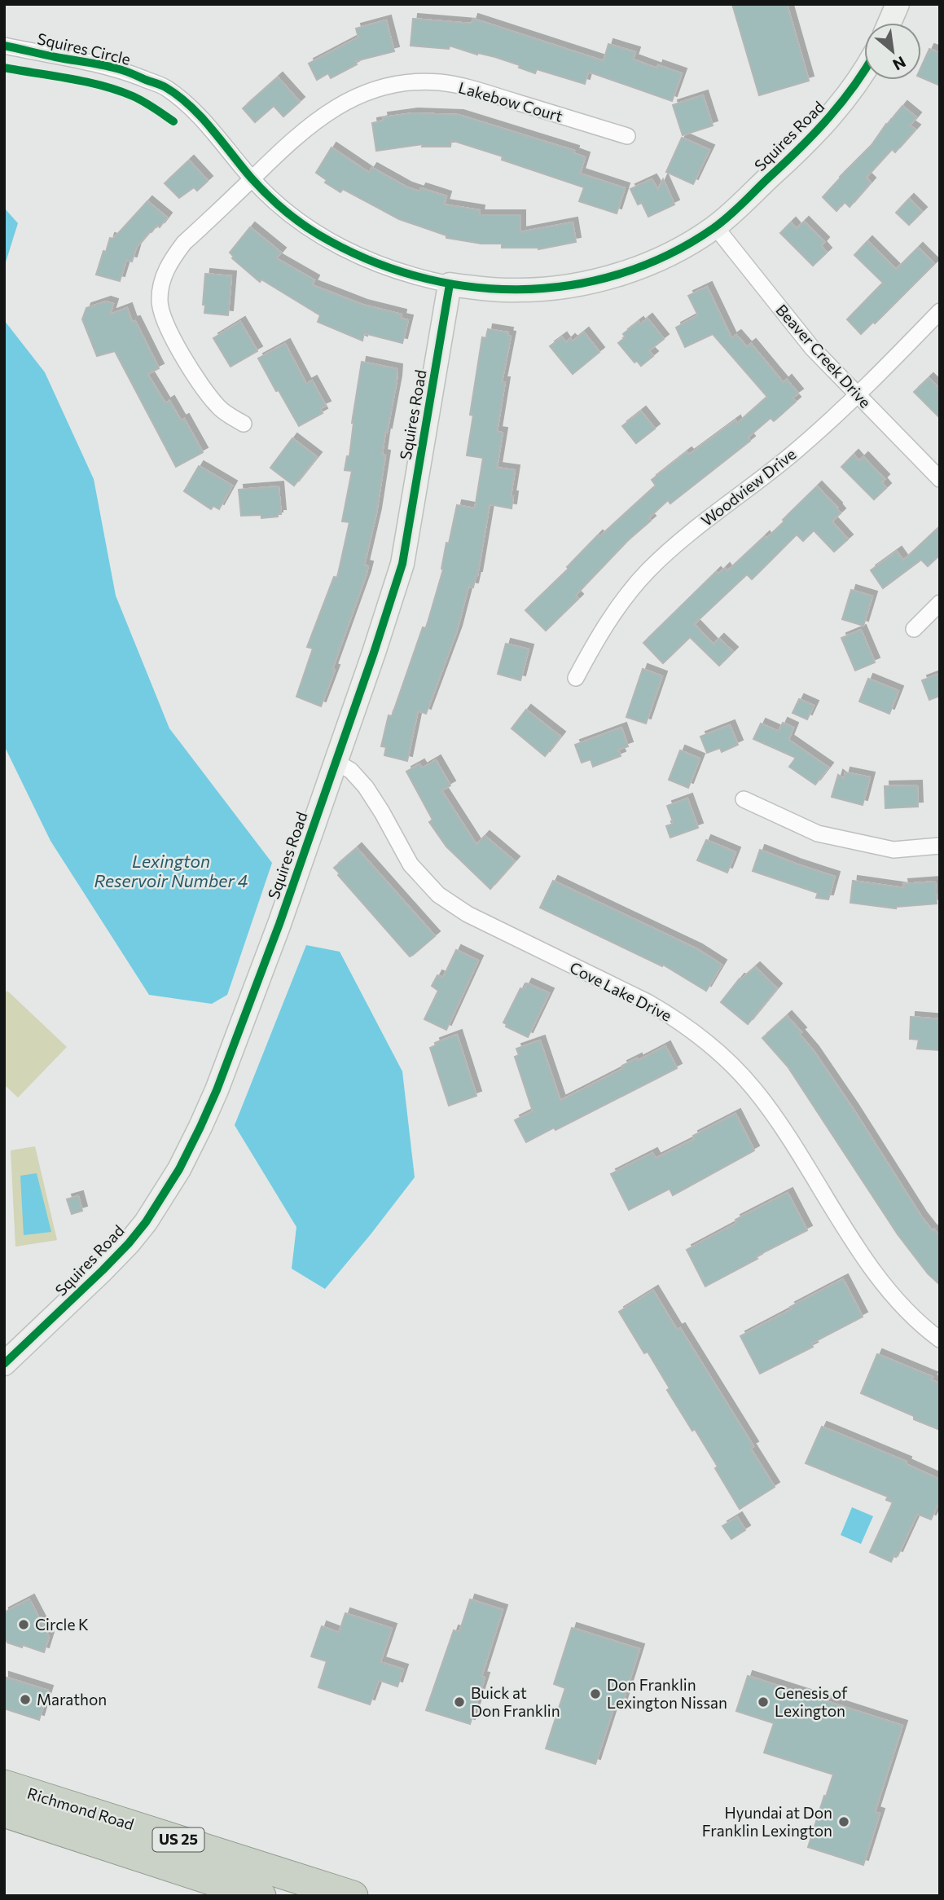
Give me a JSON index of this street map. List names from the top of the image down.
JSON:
{
  "streets": {
    "highway": ["Richmond Road", "US 25"],
    "street": [
      "Squires Circle",
      "Lakebow Court",
      "Squires Road",
      "Beaver Creek Drive",
      "Woodview Drive",
      "Cove Lake Drive"
    ]
  },
  "crossings": [
    ["Squires Circle", "Lakebow Court"],
    ["Squires Circle", "Squires Road"],
    ["Lakebow Court", "Squires Road"],
    ["Squires Road", "Beaver Creek Drive"],
    ["Squires Road", "Cove Lake Drive"],
    ["Beaver Creek Drive", "Woodview Drive"]
  ],
  "water": ["Lexington Reservoir Number 4"],
  "places": [
    "Circle K",
    "Don Franklin Lexington Nissan",
    "Marathon",
    "Buick at Don Franklin",
    "Genesis of Lexington",
    "Hyundai at Don Franklin Lexington"
  ],
  "north": "bottom right"
}
